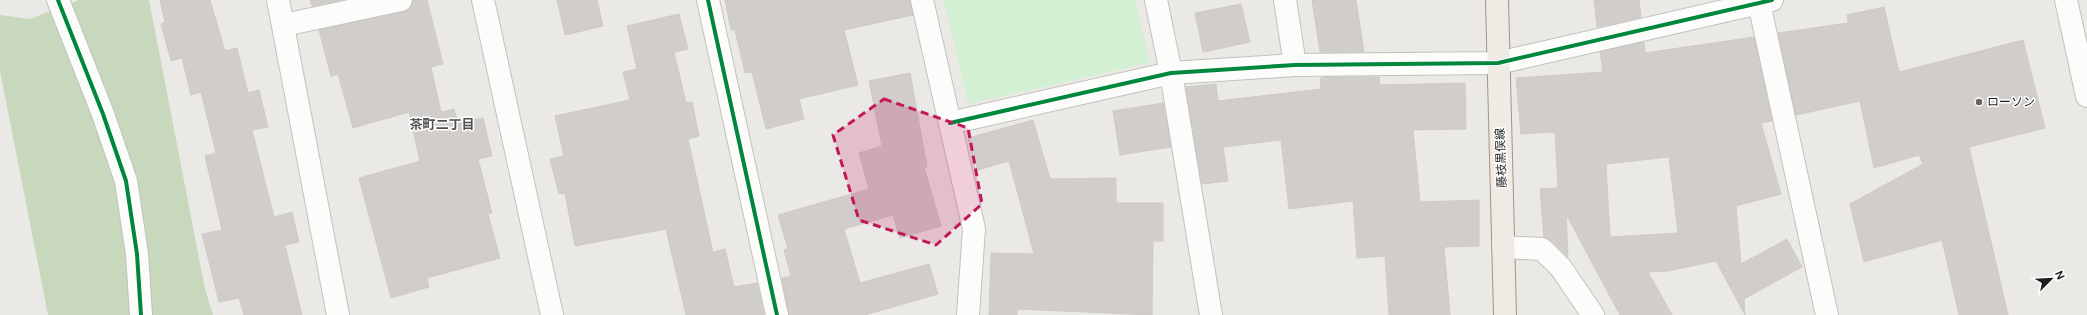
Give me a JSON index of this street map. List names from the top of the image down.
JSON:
{
  "streets": {
    "main road": ["藤枝黒俣線"]
  },
  "districts": ["茶町二丁目"],
  "places": ["ローソン"],
  "north": "top right"
}
